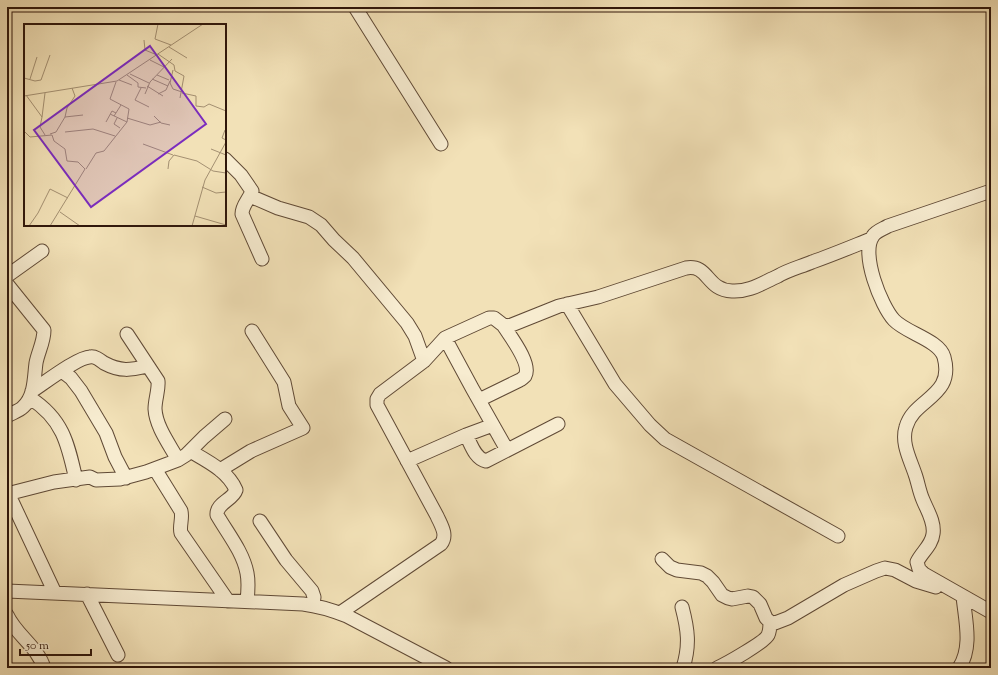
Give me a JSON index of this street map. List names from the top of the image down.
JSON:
{
  "scale_bar": "50 m"
}
